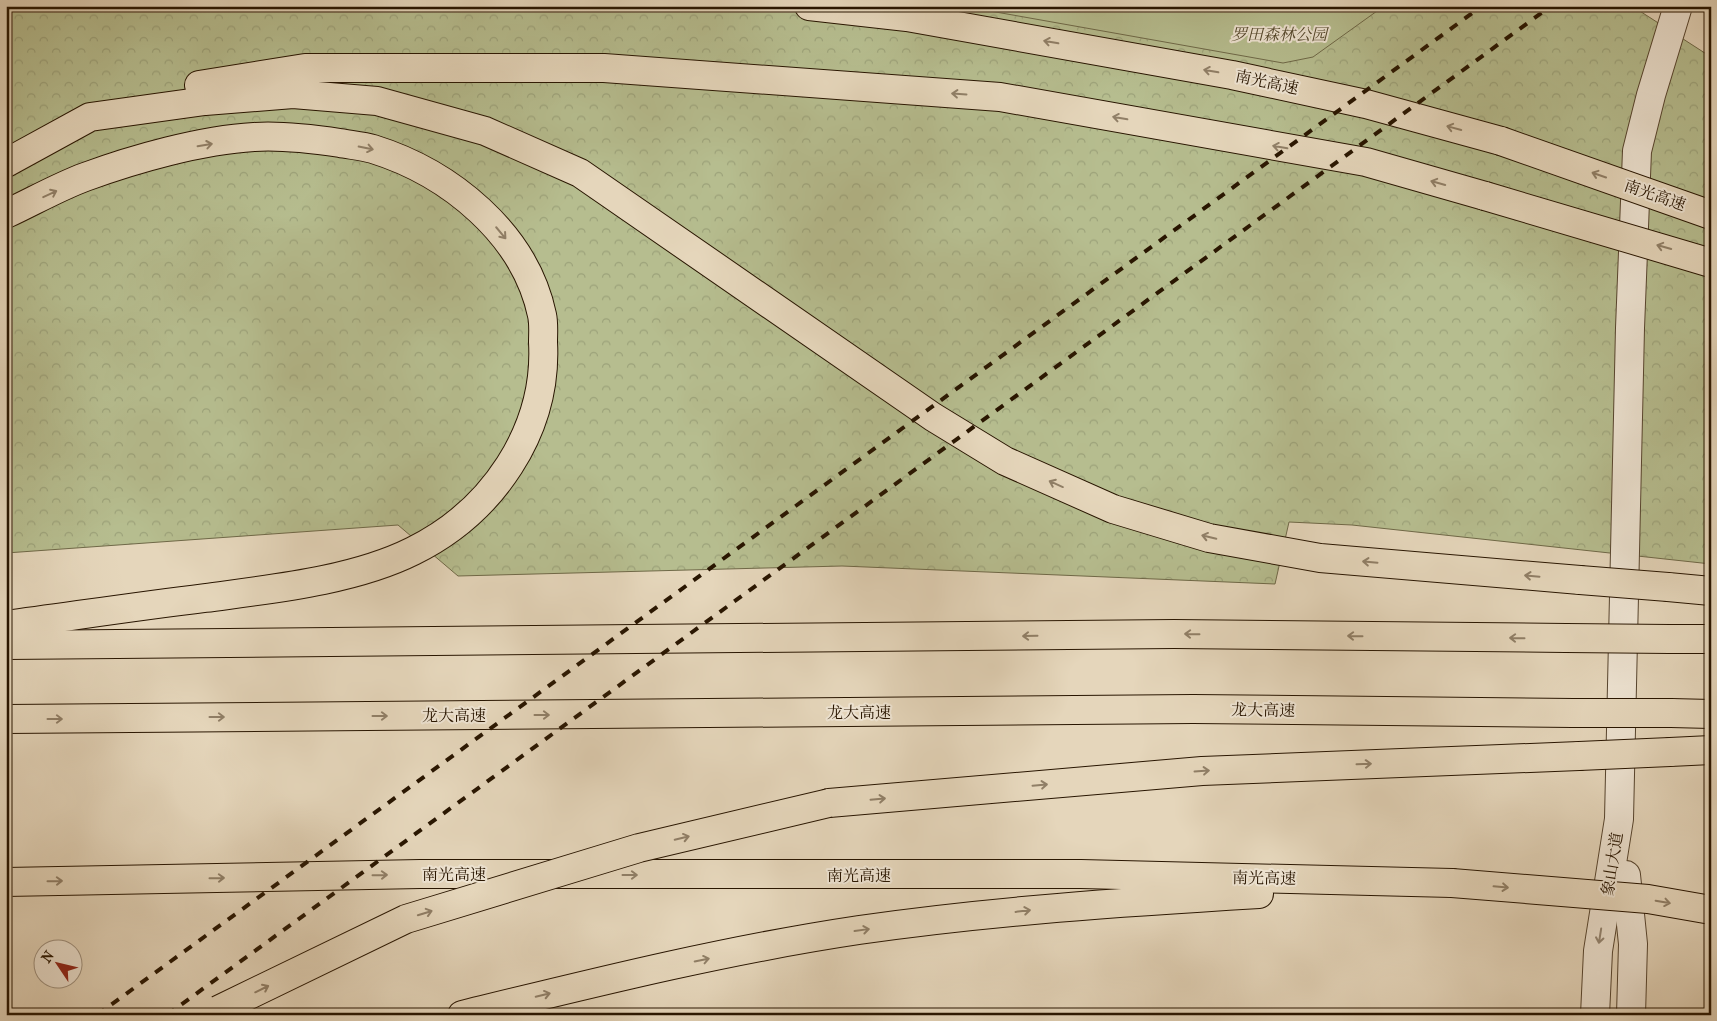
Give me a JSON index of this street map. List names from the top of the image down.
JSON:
{
  "streets": {
    "highway": ["南光高速", "龙大高速"],
    "street": ["象山大道"]
  },
  "parks": ["罗田森林公园"],
  "north": "top left"
}
